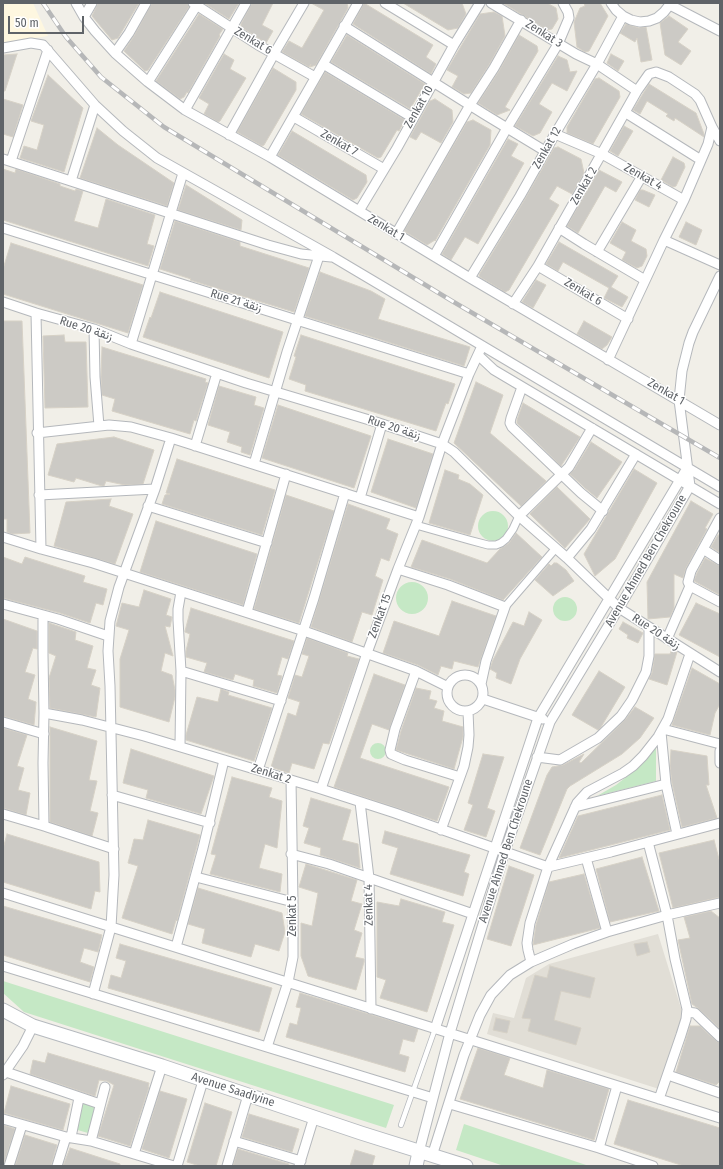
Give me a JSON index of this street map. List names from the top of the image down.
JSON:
{
  "streets": {
    "main road": ["Avenue Ahmed Ben Chekroune", "Avenue Saadiyine"],
    "street": [
      "Zenkat 3",
      "Zenkat 6",
      "Zenkat 10",
      "Zenkat 7",
      "Zenkat 12",
      "Zenkat 4",
      "Zenkat 2",
      "Zenkat 1",
      "Rue 21 زنقة",
      "Rue 20 زنقة",
      "Zenkat 15",
      "Zenkat 5"
    ]
  },
  "crossings": [
    ["Zenkat 3", "Zenkat 12"],
    ["Zenkat 3", "Zenkat 2"],
    ["Zenkat 6", "Zenkat 2"],
    ["Zenkat 10", "Zenkat 7"],
    ["Zenkat 10", "Zenkat 1"],
    ["Zenkat 12", "Zenkat 4"],
    ["Zenkat 12", "Zenkat 1"],
    ["Zenkat 4", "Zenkat 2"],
    ["Zenkat 2", "Zenkat 1"],
    ["Zenkat 2", "Avenue Ahmed Ben Chekroune"],
    ["Zenkat 2", "Zenkat 15"],
    ["Zenkat 2", "Zenkat 5"],
    ["Rue 21 زنقة", "Zenkat 15"],
    ["Rue 20 زنقة", "Avenue Ahmed Ben Chekroune"],
    ["Rue 20 زنقة", "Zenkat 15"],
    ["Avenue Ahmed Ben Chekroune", "Avenue Saadiyine"]
  ],
  "scale_bar": "50 m"
}
